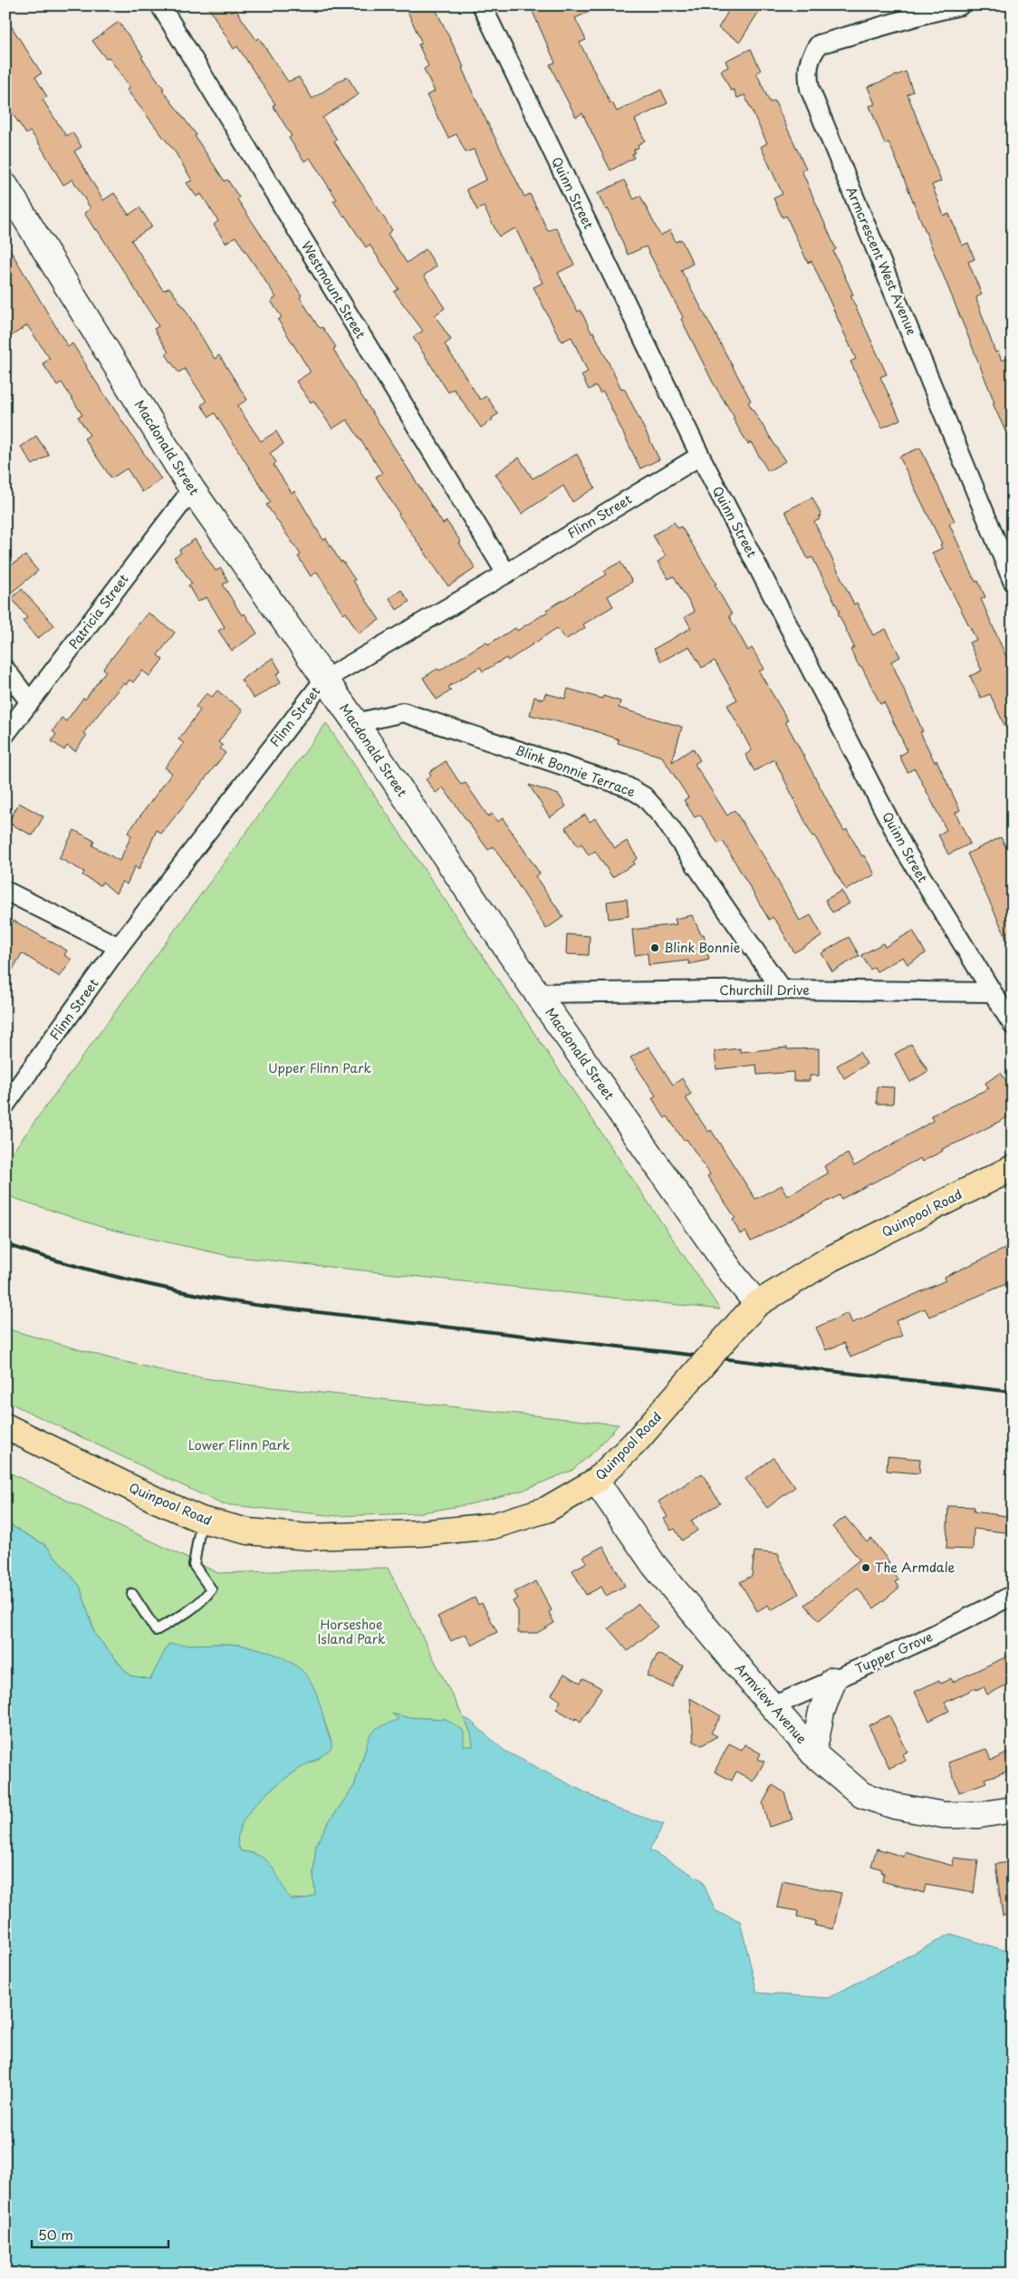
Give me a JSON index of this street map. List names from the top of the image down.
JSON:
{
  "streets": {
    "main road": ["Quinpool Road"],
    "street": [
      "Quinn Street",
      "Armcrescent West Avenue",
      "Westmount Street",
      "Macdonald Street",
      "Flinn Street",
      "Patricia Street",
      "Blink Bonnie Terrace",
      "Churchill Drive",
      "Tupper Grove",
      "Armview Avenue"
    ]
  },
  "crossings": [
    ["Quinn Street", "Flinn Street"],
    ["Quinn Street", "Churchill Drive"],
    ["Westmount Street", "Flinn Street"],
    ["Macdonald Street", "Flinn Street"],
    ["Macdonald Street", "Patricia Street"],
    ["Macdonald Street", "Blink Bonnie Terrace"],
    ["Macdonald Street", "Churchill Drive"],
    ["Macdonald Street", "Quinpool Road"],
    ["Blink Bonnie Terrace", "Churchill Drive"],
    ["Quinpool Road", "Armview Avenue"],
    ["Tupper Grove", "Armview Avenue"]
  ],
  "parks": ["Upper Flinn Park", "Lower Flinn Park", "Horseshoe Island Park"],
  "places": ["Blink Bonnie", "The Armdale"],
  "scale_bar": "50 m"
}
